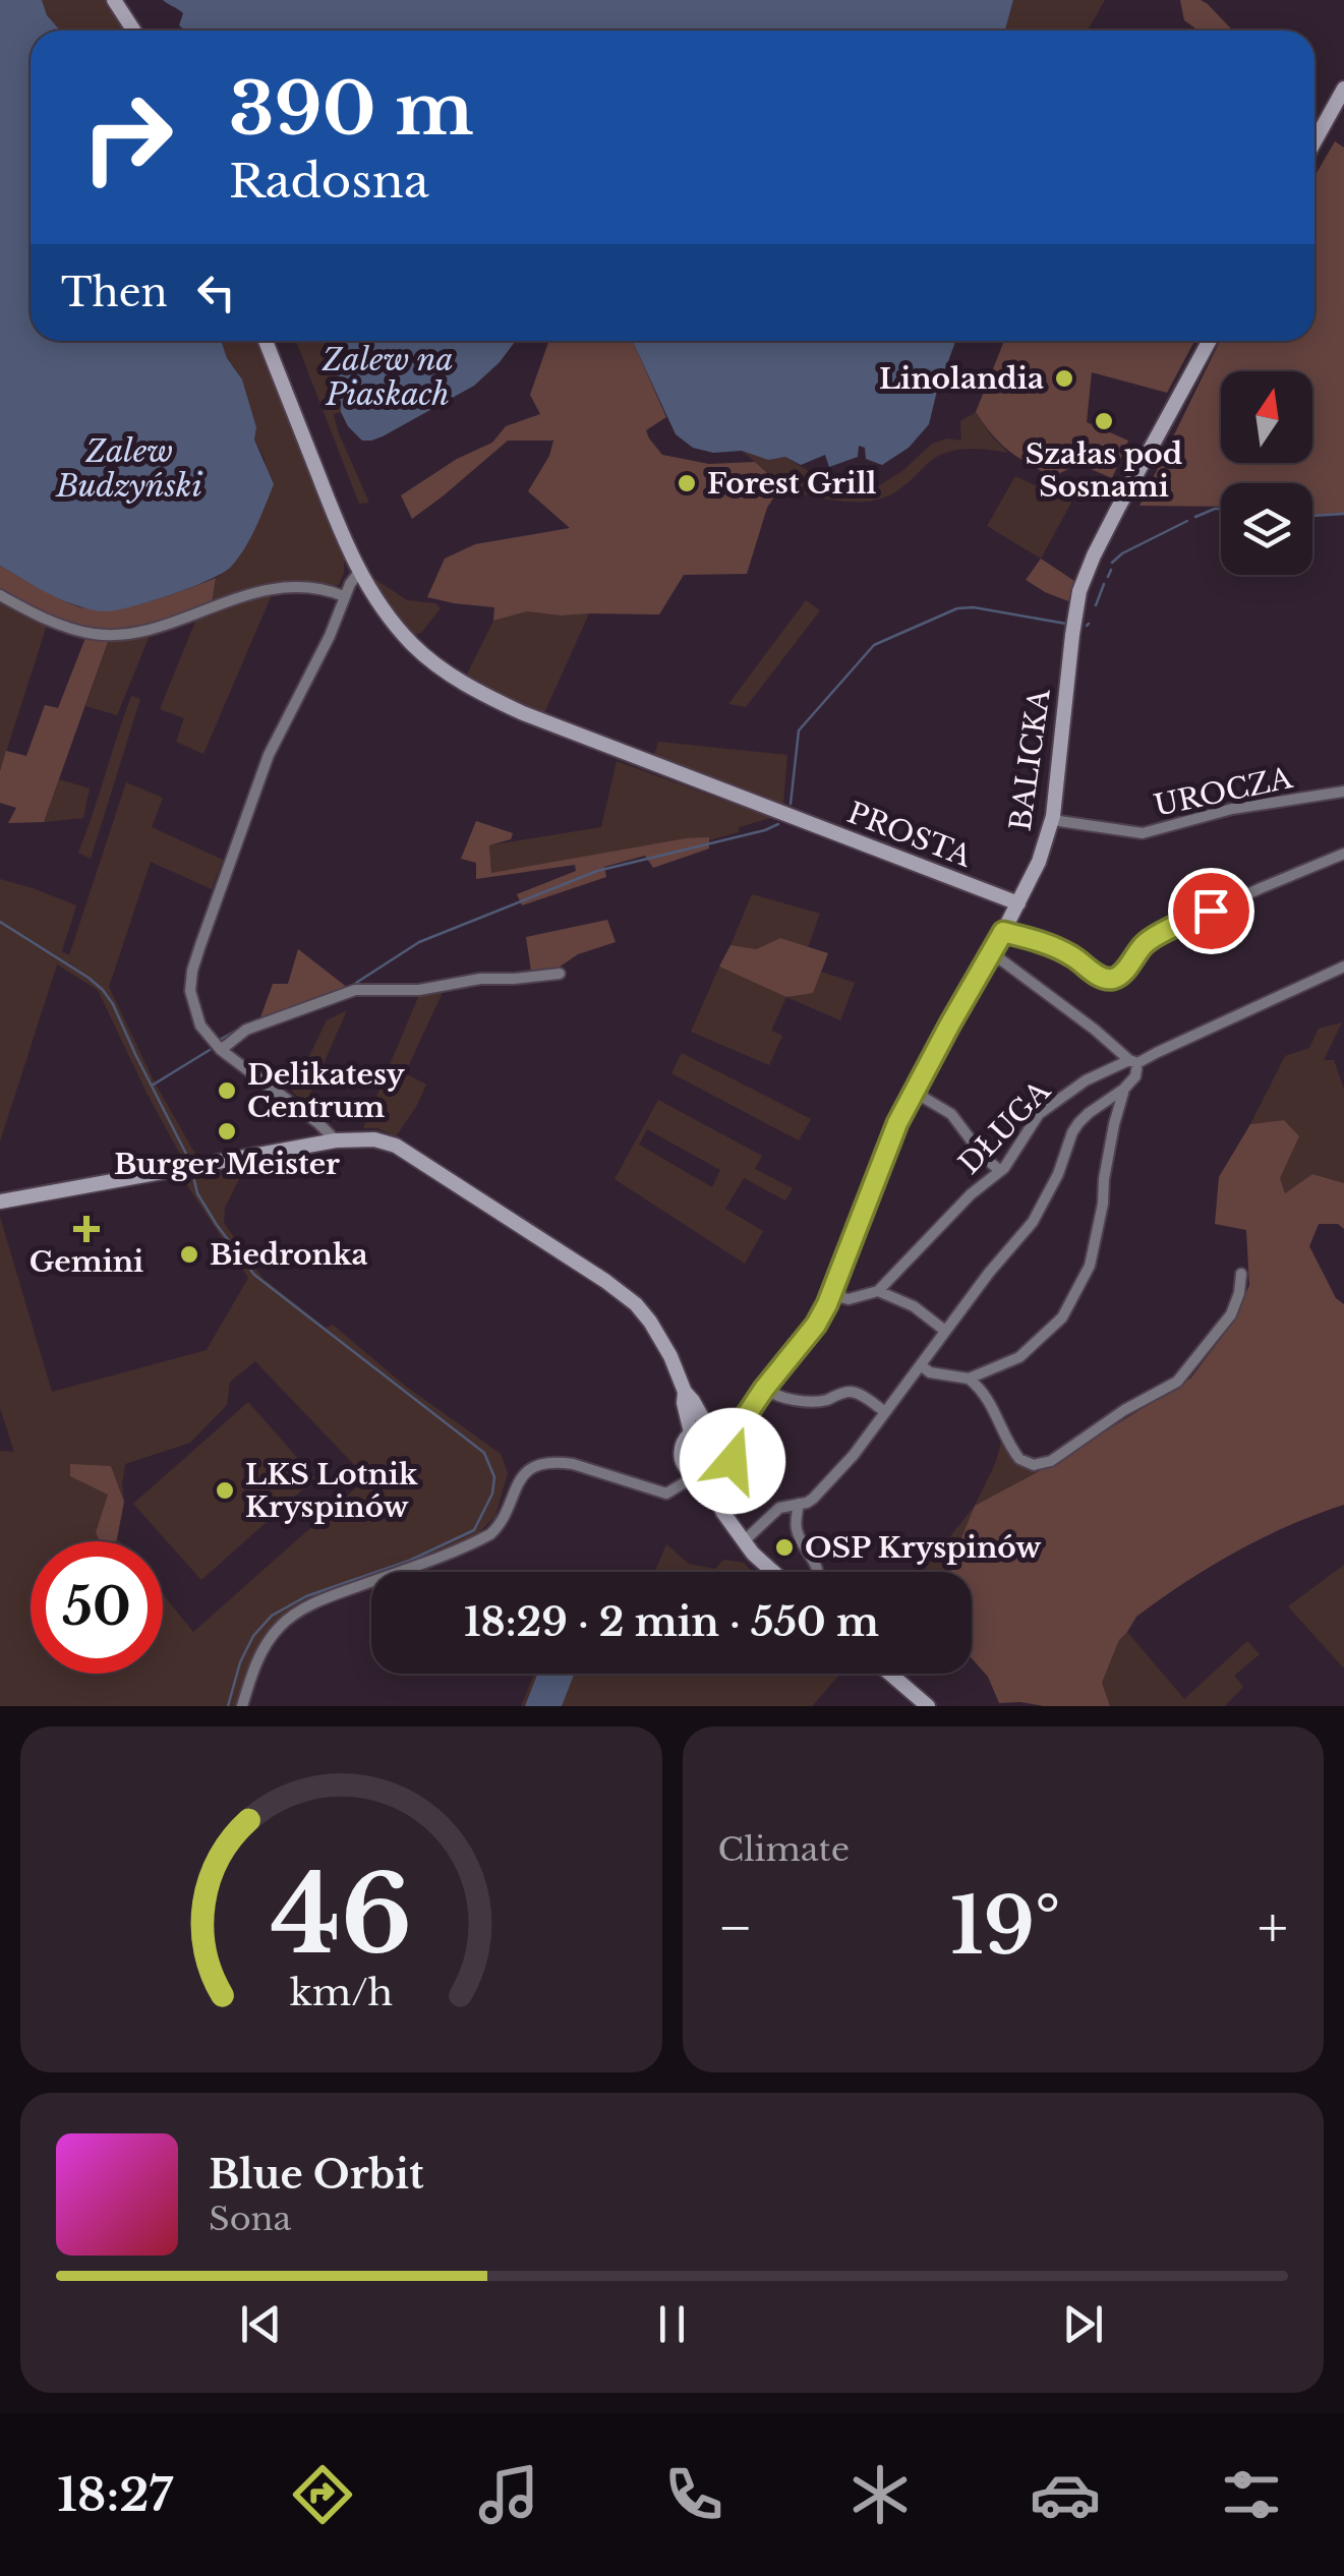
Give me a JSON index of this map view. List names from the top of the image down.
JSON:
{
  "streets": {
    "main road": ["BALICKA", "PROSTA"],
    "street": ["UROCZA", "DŁUGA"]
  },
  "crossings": [
    ["BALICKA", "UROCZA"],
    ["BALICKA", "PROSTA"]
  ],
  "water": ["Zalew na Piaskach", "Zalew Budzyński"],
  "places": {
    "other": [
      "Linolandia",
      "Szałas pod Sosnami",
      "Forest Grill",
      "Delikatesy Centrum",
      "Burger Meister",
      "Biedronka",
      "LKS Lotnik Kryspinów",
      "OSP Kryspinów"
    ],
    "health": ["Gemini"]
  },
  "north": "top",
  "page": {
    "turn": ["390 m", "Radosna"],
    "then": "Then",
    "limit": "50",
    "trip": "18:29 · 2 min · 550 m",
    "tile": "Climate",
    "heat": ["−", "19°", "+"],
    "song": ["Blue Orbit", "Sona"],
    "tabs": "18:27",
    "gauge": ["46", "km/h"]
  }
}
